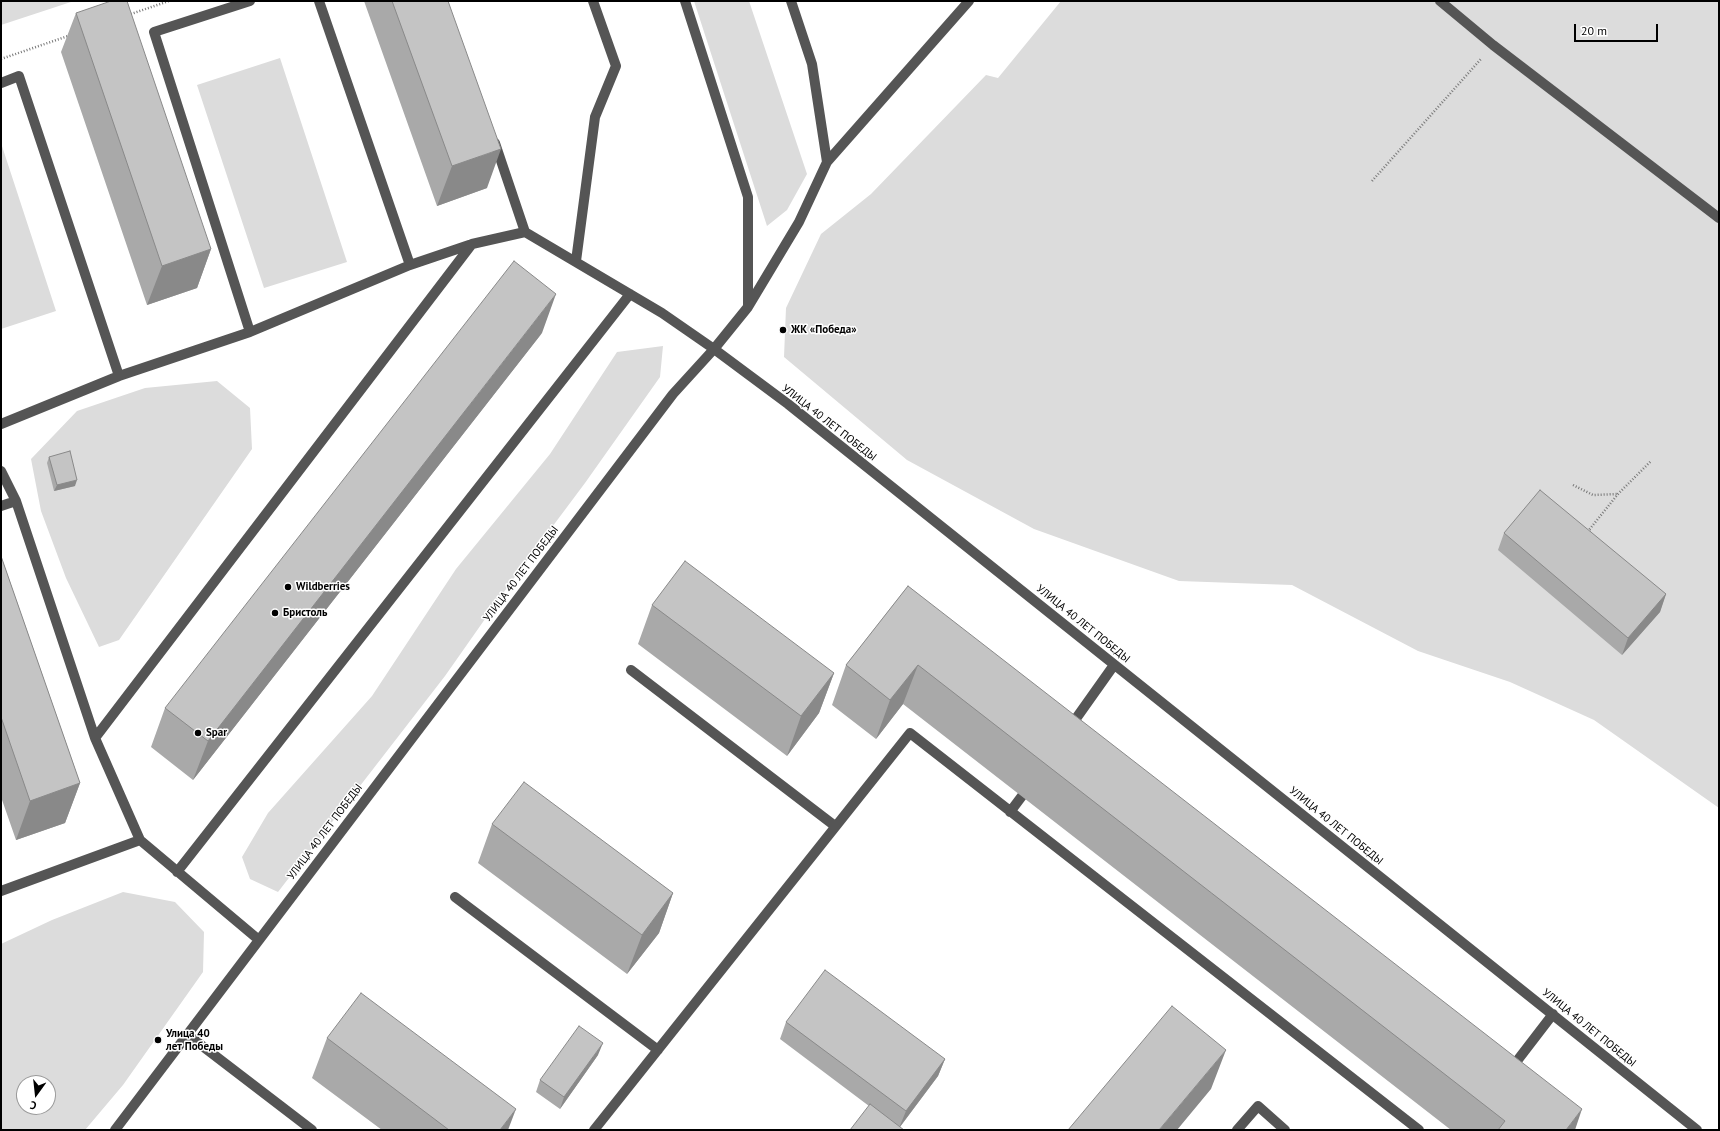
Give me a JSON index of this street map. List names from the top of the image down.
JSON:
{
  "streets": {
    "street": ["УЛИЦА 40 ЛЕТ ПОБЕДЫ"]
  },
  "places": [
    "ЖК «Победа»",
    "Wildberries",
    "Бристоль",
    "Spar",
    "Улица 40 лет Победы"
  ],
  "scale_bar": "20 m",
  "north": "bottom"
}
